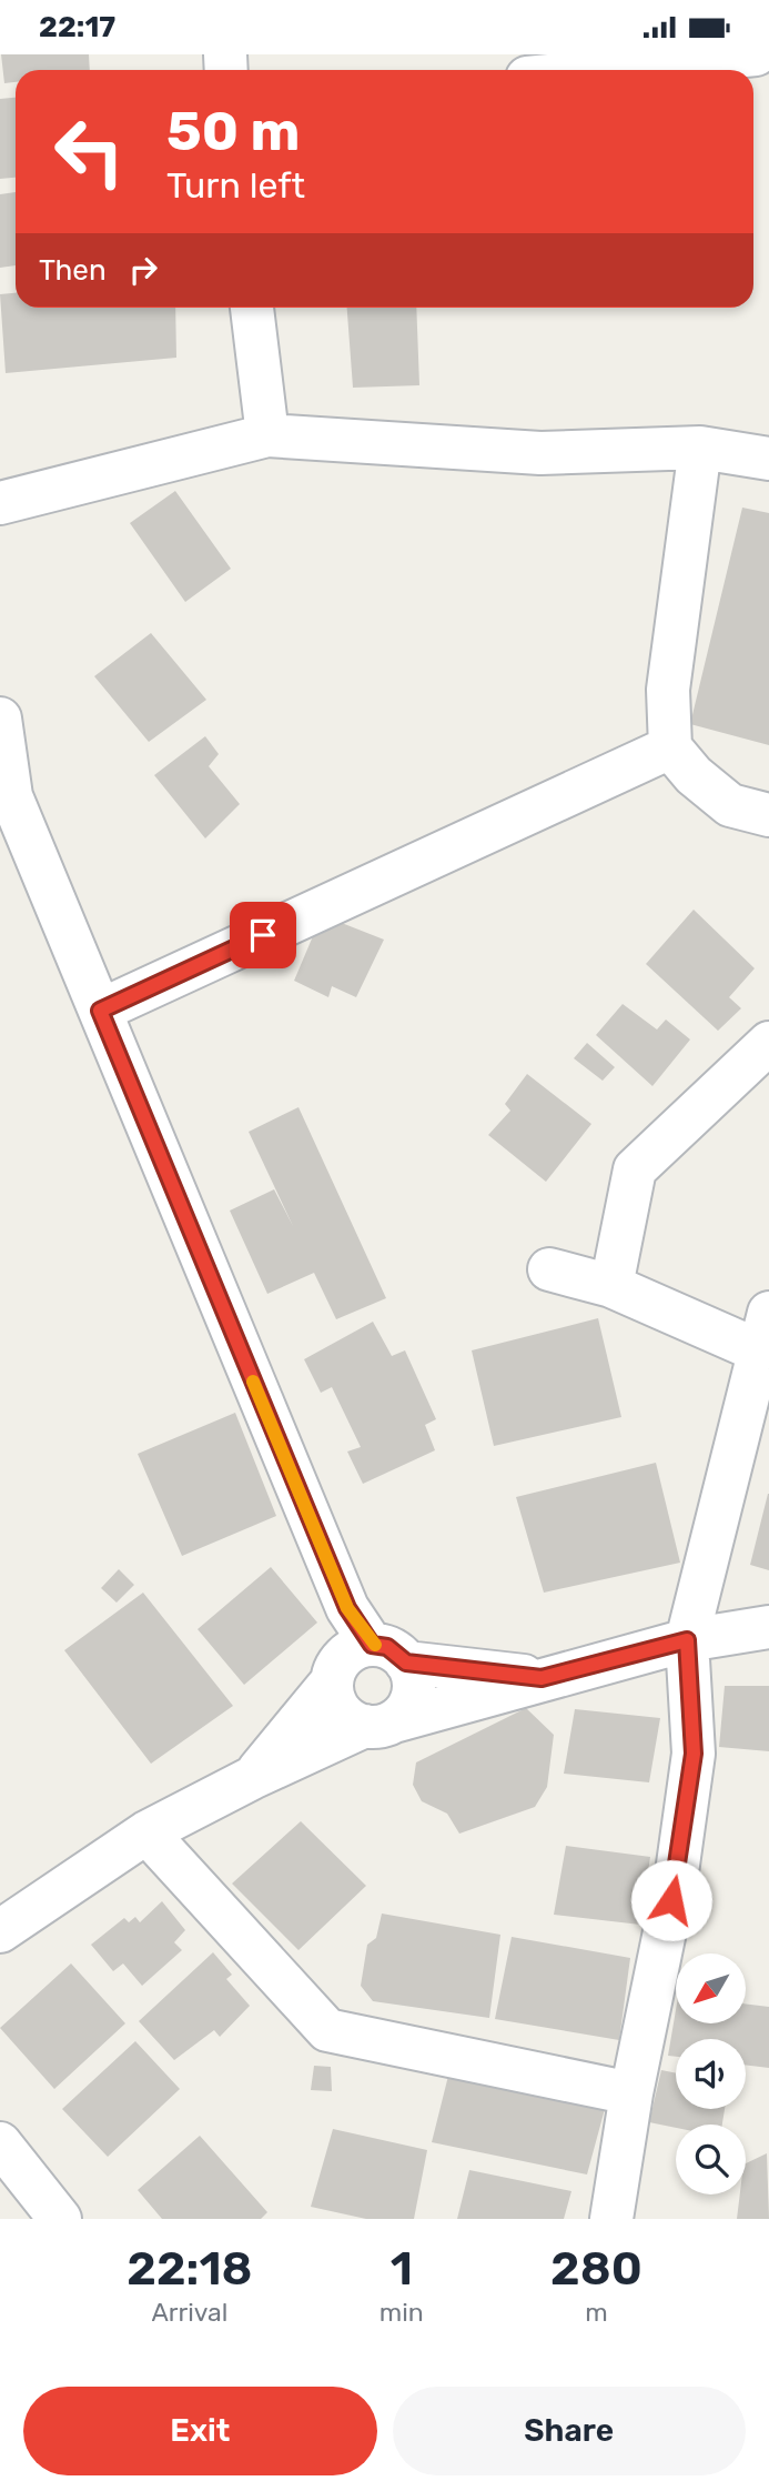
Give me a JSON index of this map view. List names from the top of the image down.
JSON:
{
  "north": "bottom left",
  "page": {
    "status": "22:17",
    "turn": ["50 m", "Turn left"],
    "then": "Then",
    "eta": [
      "22:18",
      "Arrival",
      "1",
      "min",
      "280",
      "m"
    ],
    "buttons": ["Exit", "Share"]
  }
}
